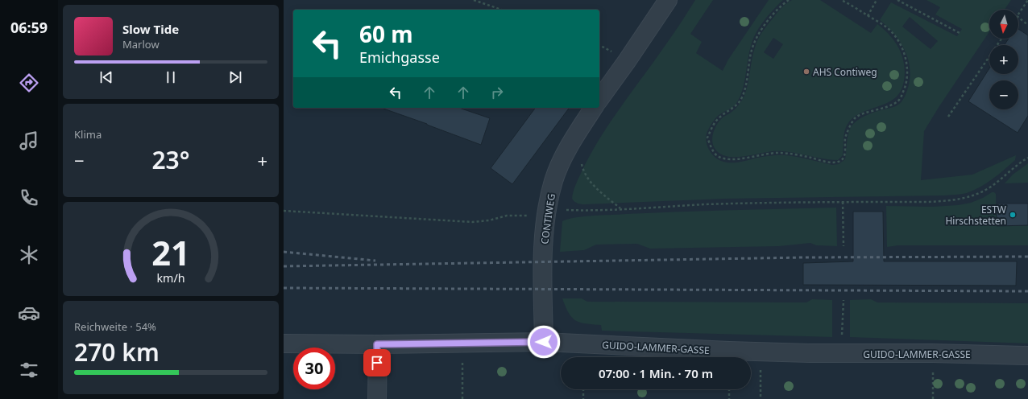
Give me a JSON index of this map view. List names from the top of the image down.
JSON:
{
  "streets": {
    "street": ["CONTIWEG", "GUIDO-LAMMER-GASSE"]
  },
  "crossings": [
    ["CONTIWEG", "GUIDO-LAMMER-GASSE"]
  ],
  "places": ["AHS Contiweg", "ESTW Hirschstetten"],
  "north": "bottom",
  "page": {
    "tabs": "06:59",
    "map_buttons": ["+", "−"],
    "turn": ["60 m", "Emichgasse"],
    "song": ["Slow Tide", "Marlow"],
    "tile": [
      "Klima",
      ["Reichweite · 54%", "270 km"]
    ],
    "heat": ["−", "23°", "+"],
    "limit": "30",
    "trip": "07:00 · 1 Min. · 70 m",
    "gauge": ["21", "km/h"]
  }
}
